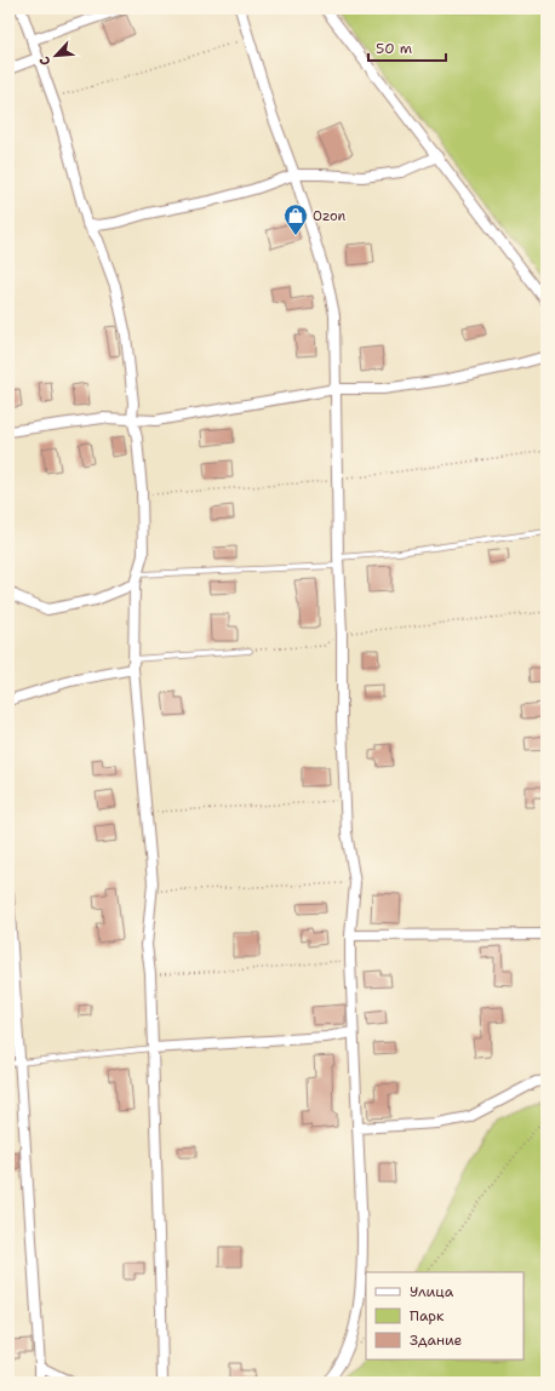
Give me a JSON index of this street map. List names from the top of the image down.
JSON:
{
  "places": {
    "shop": ["Ozon"]
  },
  "legend": ["Улица", "Парк", "Здание"],
  "scale_bar": "50 m",
  "north": "bottom left"
}
